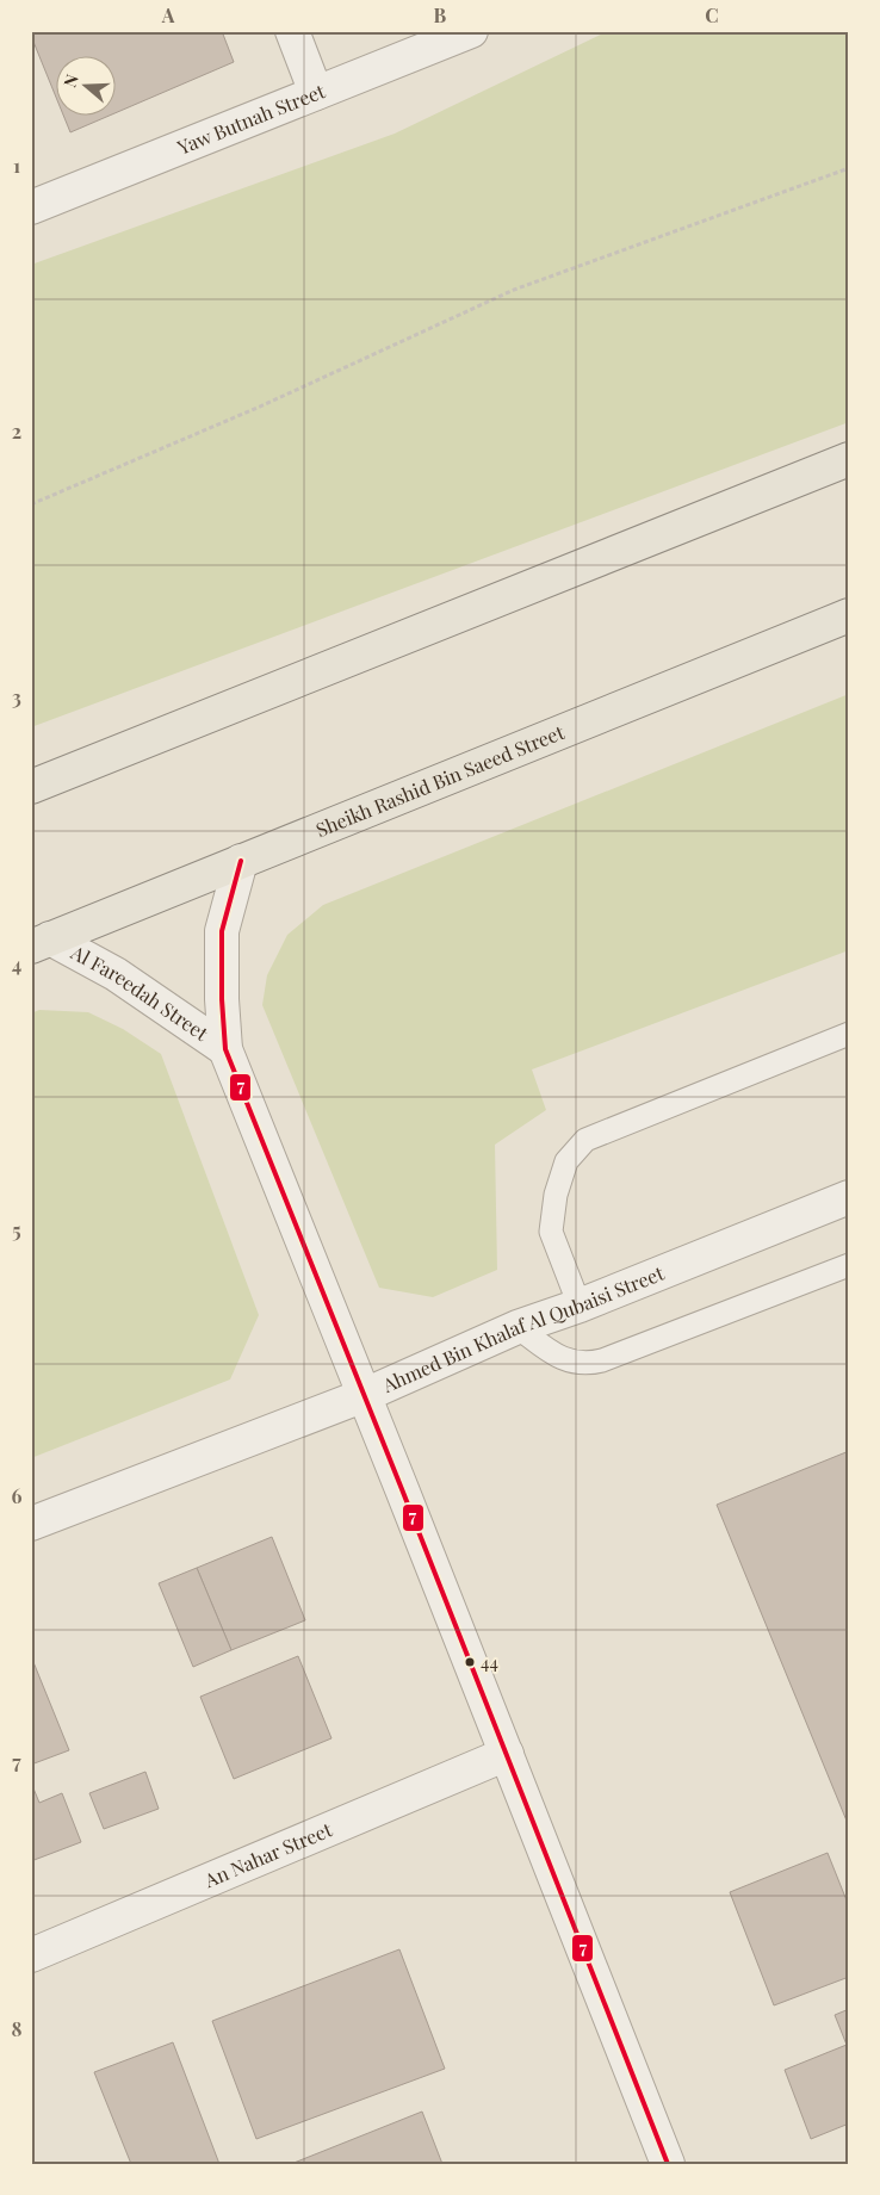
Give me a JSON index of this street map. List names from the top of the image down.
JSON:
{
  "streets": {
    "main road": ["Sheikh Rashid Bin Saeed Street"],
    "street": [
      "Yaw Butnah Street",
      "Al Fareedah Street",
      "Ahmed Bin Khalaf Al Qubaisi Street",
      "An Nahar Street"
    ]
  },
  "crossings": [
    ["Sheikh Rashid Bin Saeed Street", "Al Fareedah Street"],
    ["Al Fareedah Street", "Ahmed Bin Khalaf Al Qubaisi Street"],
    ["Al Fareedah Street", "An Nahar Street"]
  ],
  "places": ["44"],
  "lines": ["transit line 7"],
  "north": "left",
  "grid": {
    "columns": ["A", "B", "C"],
    "rows": [
      "1",
      "2",
      "3",
      "4",
      "5",
      "6",
      "7",
      "8"
    ]
  }
}
